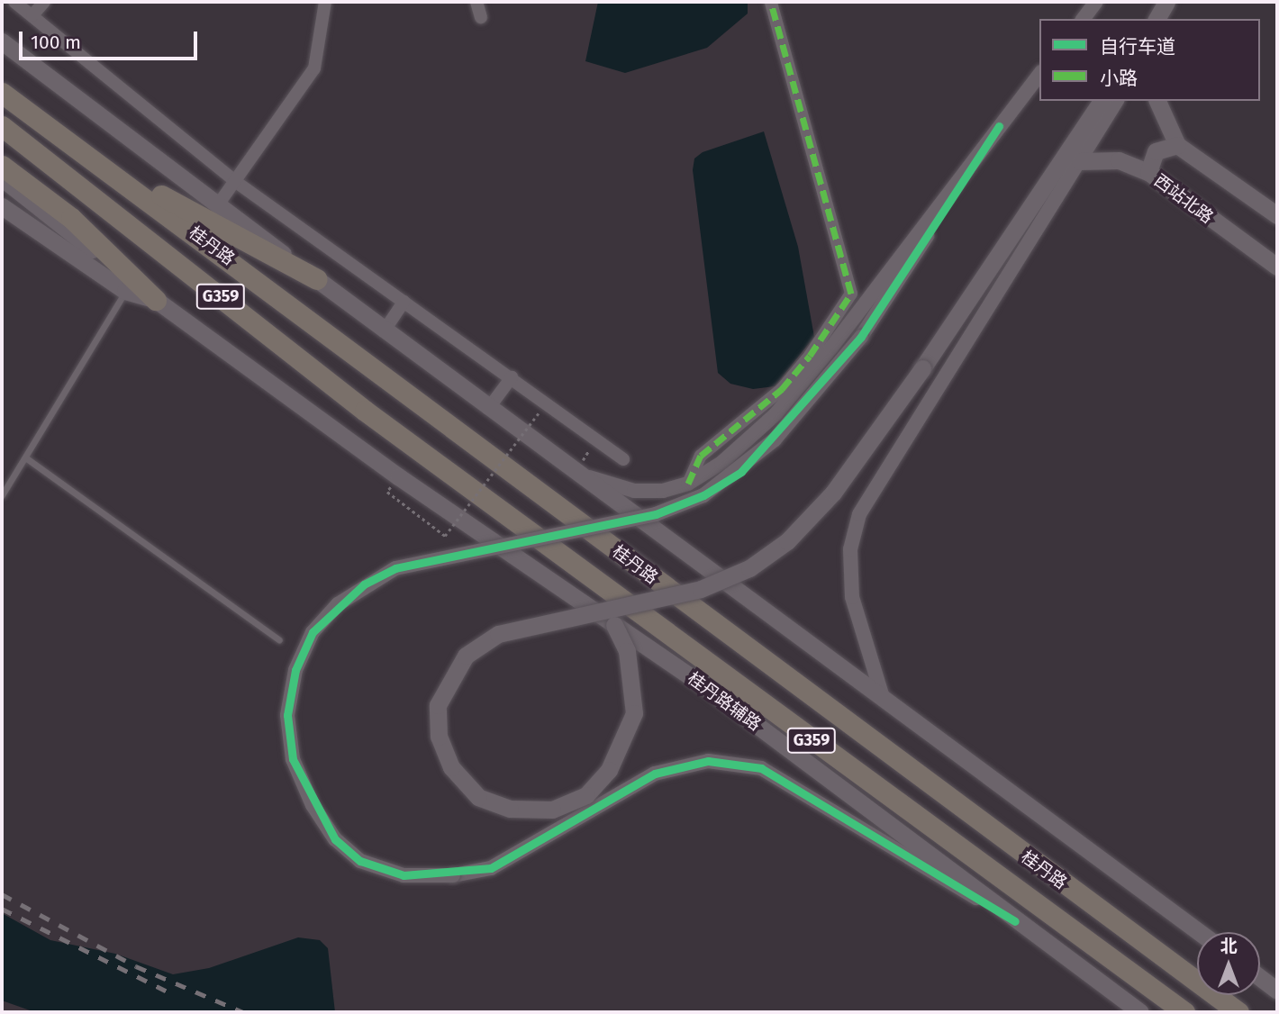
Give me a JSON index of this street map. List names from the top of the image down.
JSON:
{
  "streets": {
    "highway": ["桂丹路", "G359"],
    "main road": ["西站北路", "桂丹路辅路"]
  },
  "legend": ["自行车道", "小路"],
  "scale_bar": "100 m",
  "north": "top"
}
